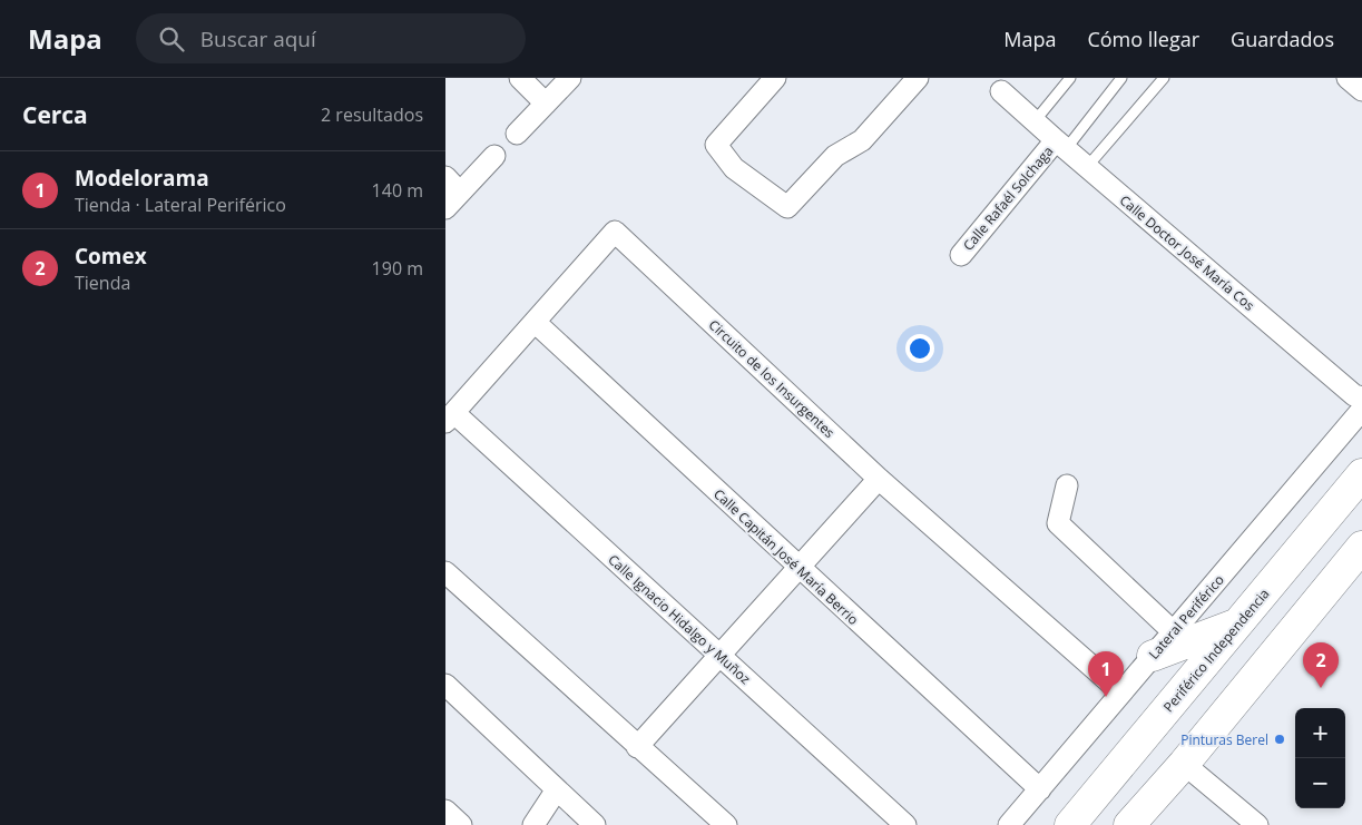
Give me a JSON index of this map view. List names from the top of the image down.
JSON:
{
  "streets": {
    "highway": ["Periférico Independencia"],
    "street": [
      "Calle Rafaél Solchaga",
      "Calle Doctor José María Cos",
      "Circuito de los Insurgentes",
      "Calle Capitán José María Berrio",
      "Lateral Periférico",
      "Calle Ignacio Hidalgo y Muñoz"
    ]
  },
  "crossings": [
    ["Calle Rafaél Solchaga", "Calle Doctor José María Cos"],
    ["Calle Doctor José María Cos", "Lateral Periférico"],
    ["Circuito de los Insurgentes", "Calle Capitán José María Berrio"],
    ["Circuito de los Insurgentes", "Lateral Periférico"],
    ["Circuito de los Insurgentes", "Calle Ignacio Hidalgo y Muñoz"],
    ["Calle Capitán José María Berrio", "Lateral Periférico"]
  ],
  "places": ["Pinturas Berel"],
  "page": {
    "header": "Mapa",
    "search": "Buscar aquí",
    "nav": ["Mapa", "Cómo llegar", "Guardados"],
    "heading": ["Cerca", "2 resultados"],
    "list": [
      {
        "mark": "1",
        "name": "Modelorama",
        "note": "Tienda · Lateral Periférico",
        "value": "140 m"
      },
      {
        "mark": "2",
        "name": "Comex",
        "note": "Tienda",
        "value": "190 m"
      }
    ],
    "pins": ["2", "1"],
    "map_buttons": ["+", "−"]
  }
}
